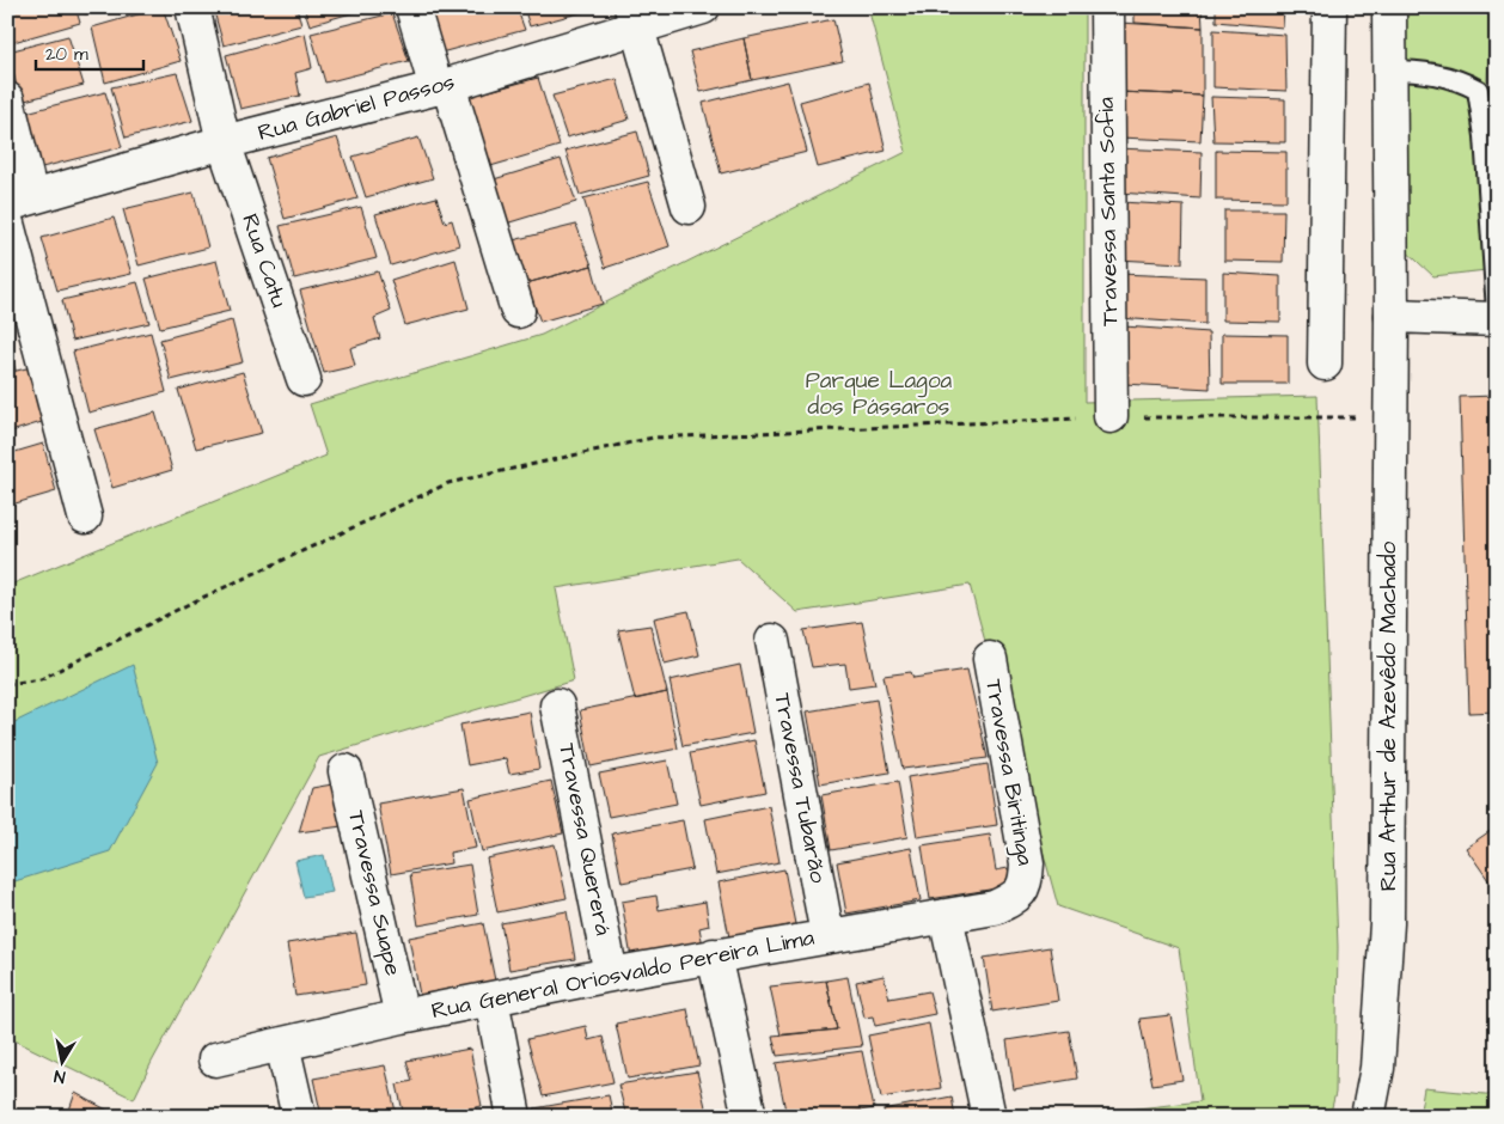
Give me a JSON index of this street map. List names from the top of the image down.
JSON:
{
  "streets": {
    "street": [
      "Rua Gabriel Passos",
      "Travessa Santa Sofia",
      "Rua Catu",
      "Rua Arthur de Azevêdo Machado",
      "Travessa Biritinga",
      "Travessa Tubarão",
      "Travessa Quererá",
      "Travessa Suape",
      "Rua General Oriosvaldo Pereira Lima"
    ]
  },
  "crossings": [
    ["Rua Gabriel Passos", "Rua Catu"],
    ["Travessa Biritinga", "Rua General Oriosvaldo Pereira Lima"],
    ["Travessa Tubarão", "Rua General Oriosvaldo Pereira Lima"],
    ["Travessa Quererá", "Rua General Oriosvaldo Pereira Lima"],
    ["Travessa Suape", "Rua General Oriosvaldo Pereira Lima"]
  ],
  "parks": ["Parque Lagoa dos Pássaros"],
  "scale_bar": "20 m",
  "north": "bottom"
}
